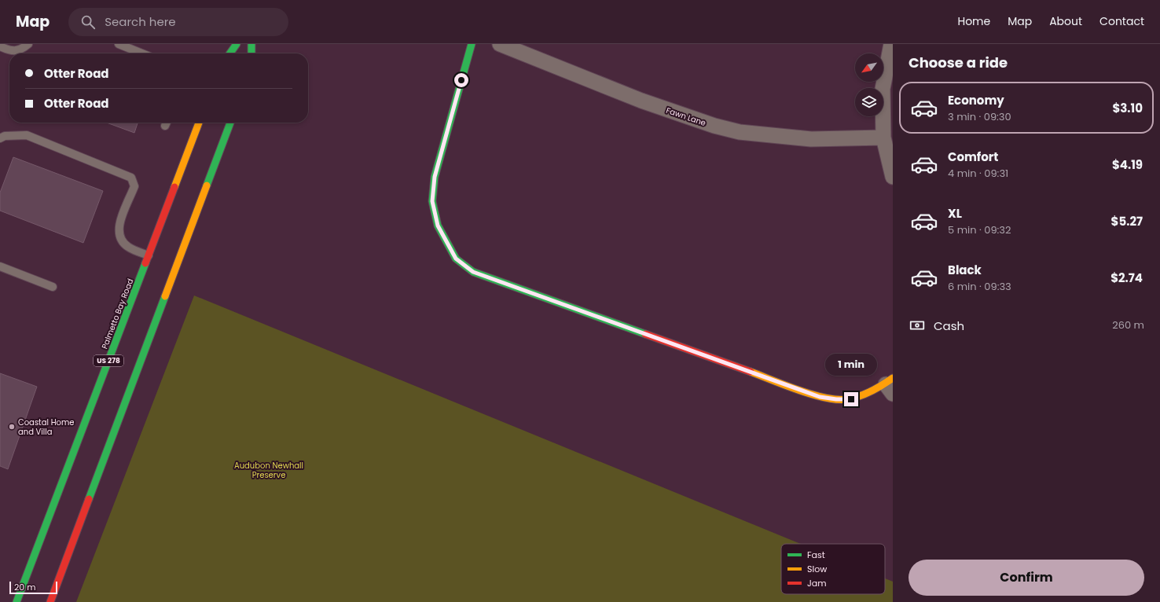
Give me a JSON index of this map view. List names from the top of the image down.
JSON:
{
  "streets": {
    "main road": ["Palmetto Bay Road", "US 278"],
    "street": ["Fawn Lane"]
  },
  "parks": ["Audubon Newhall Preserve"],
  "places": ["Coastal Home and Villa"],
  "legend": ["Fast", "Slow", "Jam"],
  "scale_bar": "20 m",
  "north": "bottom left",
  "page": {
    "header": "Map",
    "search": "Search here",
    "nav": [
      "Home",
      "Map",
      "About",
      "Contact"
    ],
    "heading": "Choose a ride",
    "banner": ["Otter Road", "Otter Road"],
    "list": [
      {
        "name": "Economy",
        "note": "3 min · 09:30",
        "value": "$3.10"
      },
      {
        "name": "Comfort",
        "note": "4 min · 09:31",
        "value": "$4.19"
      },
      {
        "name": "XL",
        "note": "5 min · 09:32",
        "value": "$5.27"
      },
      {
        "name": "Black",
        "note": "6 min · 09:33",
        "value": "$2.74"
      }
    ],
    "pay": ["Cash", "260 m"],
    "bubble": "1 min",
    "buttons": "Confirm",
    "scale": "20 m"
  }
}
